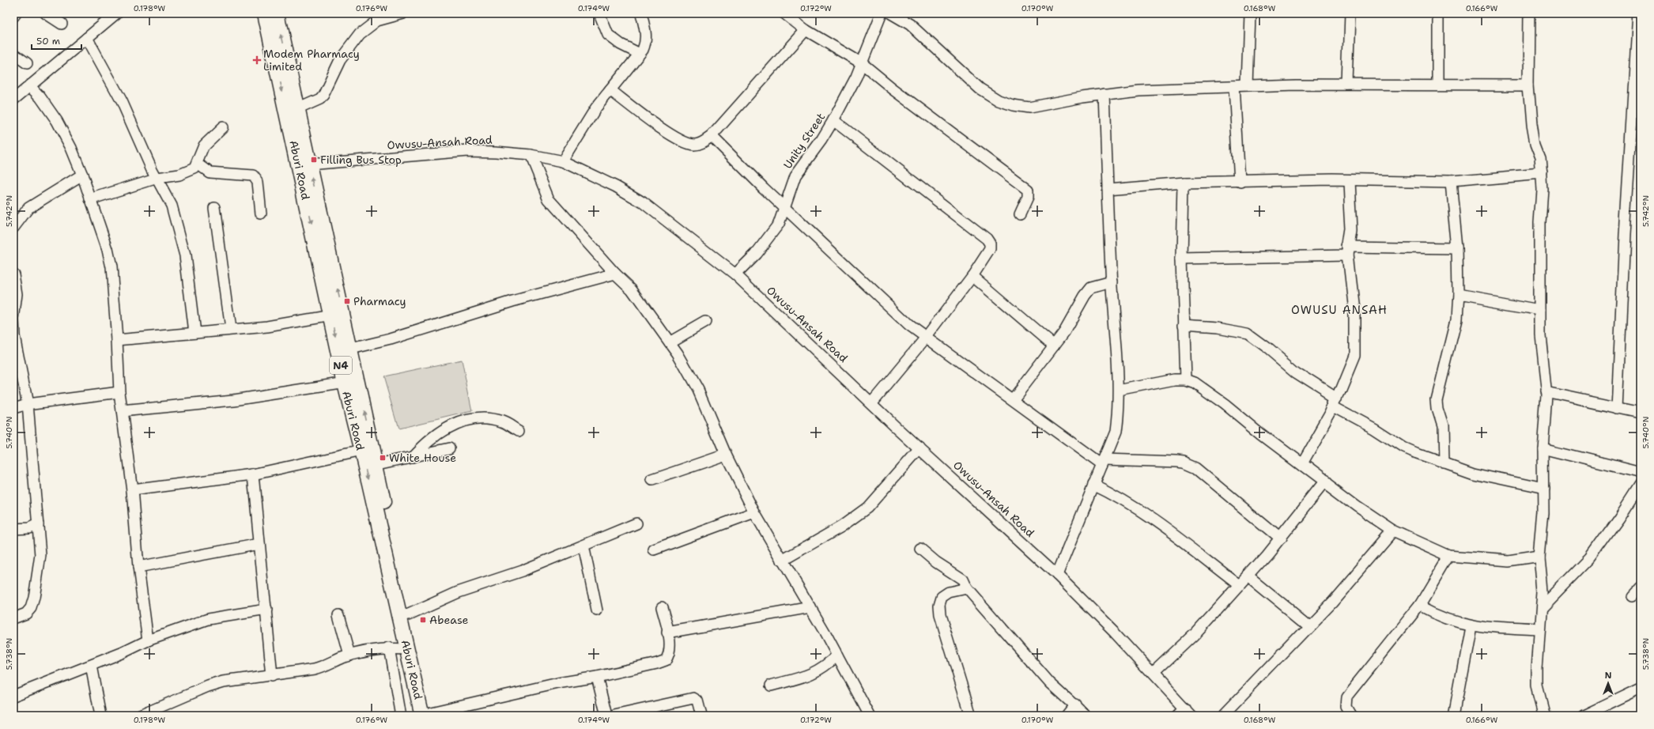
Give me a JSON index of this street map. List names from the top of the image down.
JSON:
{
  "streets": {
    "highway": ["Aburi Road", "N4"],
    "street": ["Unity Street", "Owusu-Ansah Road"]
  },
  "crossings": [
    ["Unity Street", "Owusu-Ansah Road"],
    ["Owusu-Ansah Road", "Aburi Road"]
  ],
  "districts": ["OWUSU ANSAH"],
  "places": {
    "health": ["Modem Pharmacy Limited"],
    "transit": [
      "Filling Bus Stop",
      "Pharmacy",
      "White House",
      "Abease"
    ]
  },
  "scale_bar": "50 m",
  "north": "top",
  "coordinates": [
    "0.178°W",
    "0.176°W",
    "0.174°W",
    "0.172°W",
    "0.170°W",
    "0.168°W",
    "0.166°W",
    "5.742°N",
    "5.740°N",
    "5.738°N"
  ]
}
